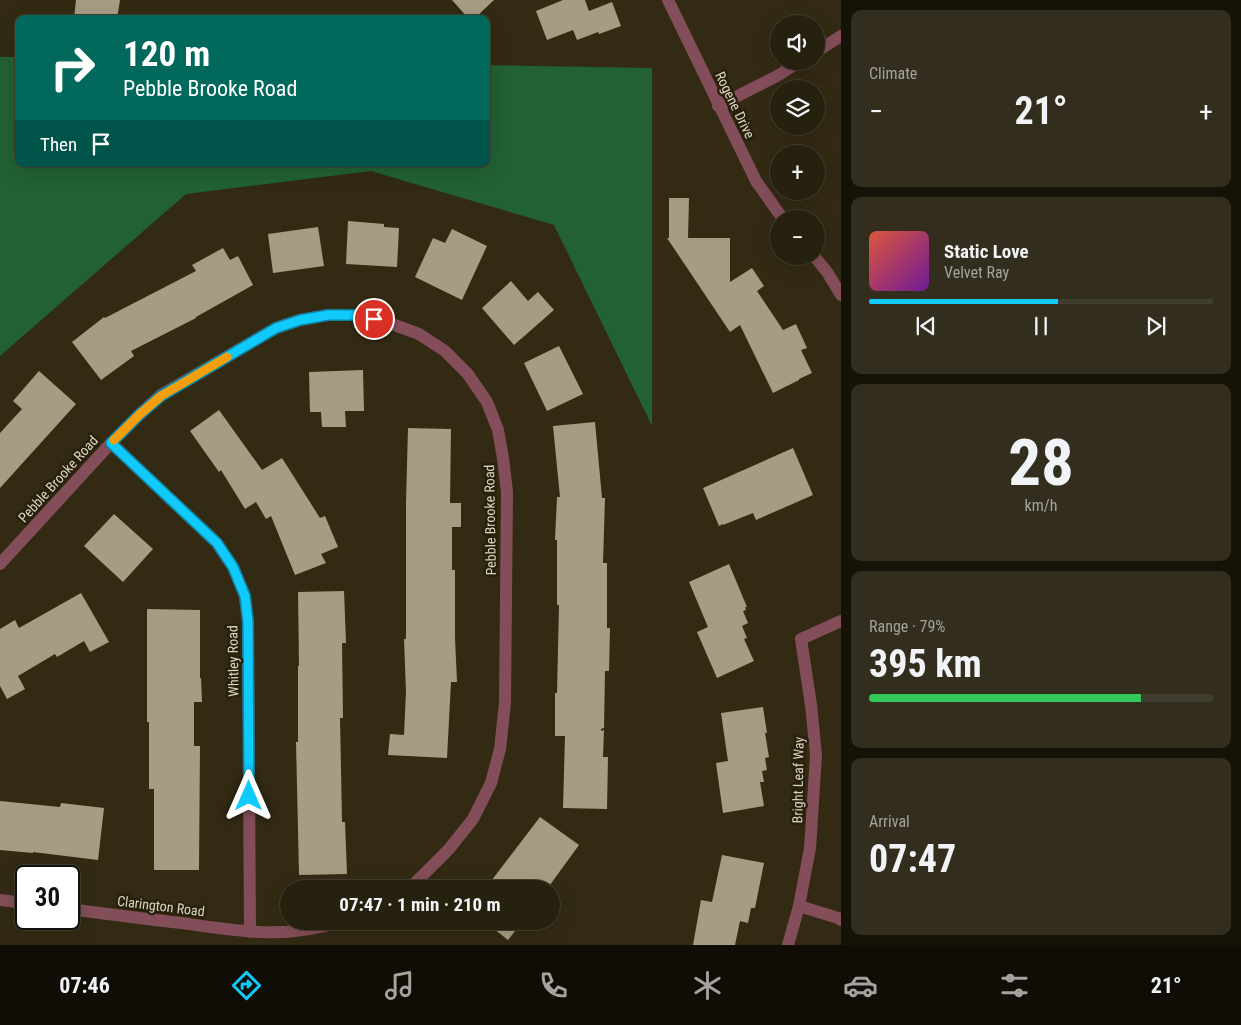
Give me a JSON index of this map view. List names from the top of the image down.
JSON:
{
  "streets": {
    "street": [
      "Rogene Drive",
      "Pebble Brooke Road",
      "Whitley Road",
      "Bright Leaf Way",
      "Clarington Road"
    ]
  },
  "crossings": [
    ["Pebble Brooke Road", "Whitley Road"],
    ["Whitley Road", "Clarington Road"]
  ],
  "page": {
    "tile": [
      "Climate",
      ["28", "km/h"],
      ["Range · 79%", "395 km"],
      ["Arrival", "07:47"]
    ],
    "map_buttons": ["+", "−"],
    "turn": ["120 m", "Pebble Brooke Road"],
    "heat": ["−", "21°", "+"],
    "then": "Then",
    "song": ["Static Love", "Velvet Ray"],
    "limit": "30",
    "trip": "07:47 · 1 min · 210 m",
    "tabs": ["07:46", "21°"]
  }
}
